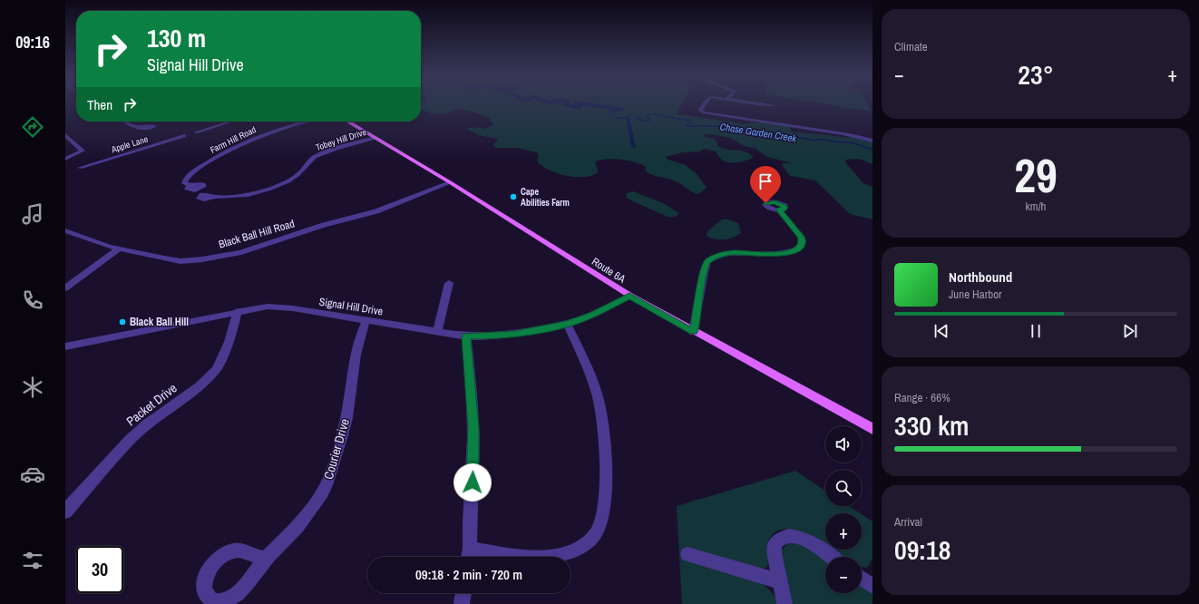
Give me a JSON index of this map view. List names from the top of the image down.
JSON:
{
  "streets": {
    "main road": ["Route 6A"],
    "street": [
      "Farm Hill Road",
      "Tobey Hill Drive",
      "Apple Lane",
      "Black Ball Hill Road",
      "Signal Hill Drive",
      "Packet Drive",
      "Courier Drive"
    ]
  },
  "crossings": [
    ["Tobey Hill Drive", "Route 6A"],
    ["Black Ball Hill Road", "Route 6A"],
    ["Route 6A", "Signal Hill Drive"],
    ["Signal Hill Drive", "Packet Drive"],
    ["Signal Hill Drive", "Courier Drive"]
  ],
  "water": ["Chase Garden Creek"],
  "places": ["Cape Abilities Farm", "Black Ball Hill"],
  "page": {
    "tabs": "09:16",
    "tile": [
      "Climate",
      ["29", "km/h"],
      ["Range · 66%", "330 km"],
      ["Arrival", "09:18"]
    ],
    "turn": ["130 m", "Signal Hill Drive"],
    "heat": ["−", "23°", "+"],
    "then": "Then",
    "song": ["Northbound", "June Harbor"],
    "map_buttons": ["+", "−"],
    "limit": "30",
    "trip": "09:18 · 2 min · 720 m"
  }
}
